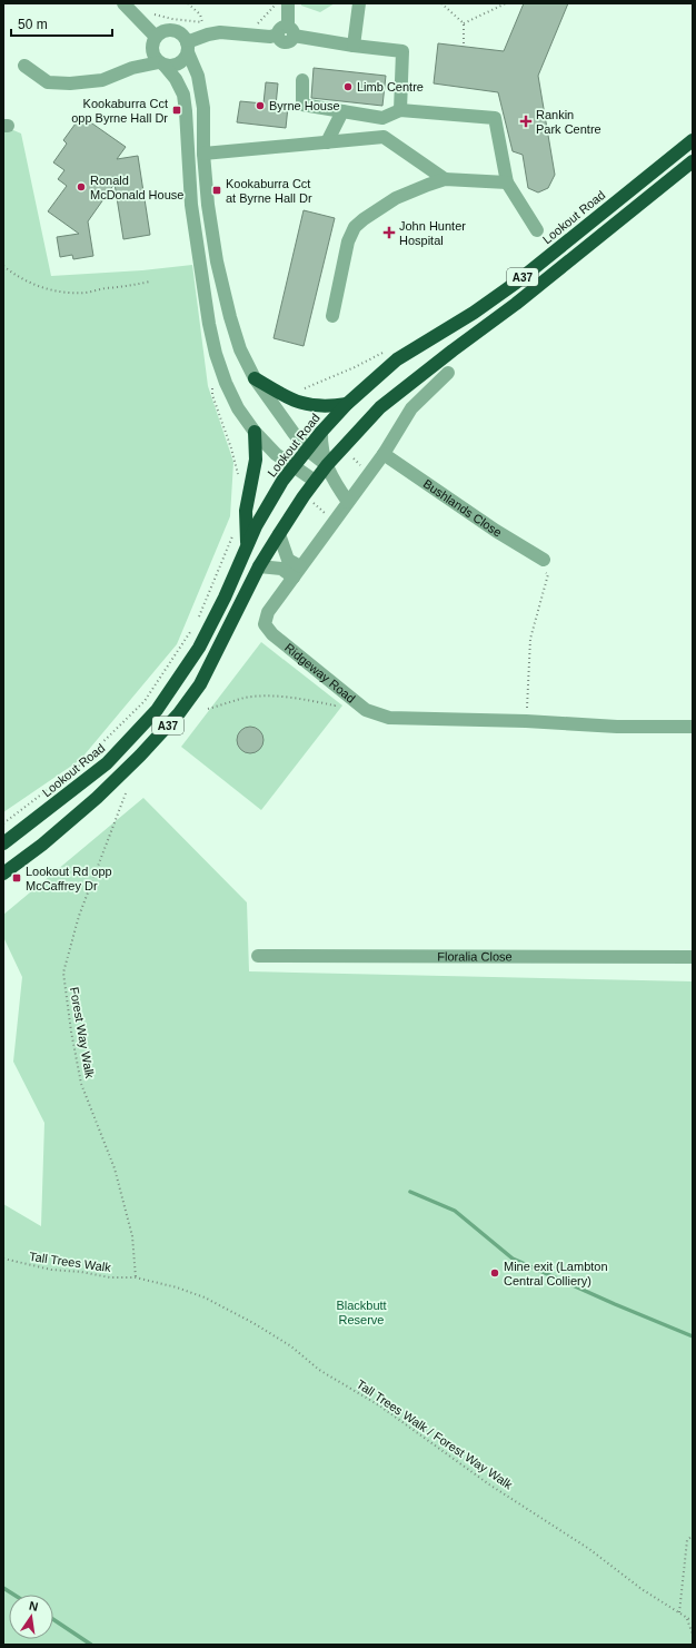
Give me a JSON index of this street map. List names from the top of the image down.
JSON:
{
  "streets": {
    "highway": ["Lookout Road", "A37"],
    "street": ["Bushlands Close", "Ridgeway Road", "Floralia Close"],
    "path": ["Forest Way Walk", "Tall Trees Walk", "Tall Trees Walk / Forest Way Walk"]
  },
  "crossings": [
    ["Bushlands Close", "Ridgeway Road"],
    ["Forest Way Walk", "Tall Trees Walk"],
    ["Forest Way Walk", "Tall Trees Walk / Forest Way Walk"],
    ["Tall Trees Walk", "Tall Trees Walk / Forest Way Walk"]
  ],
  "parks": ["Blackbutt Reserve"],
  "places": {
    "other": [
      "Limb Centre",
      "Byrne House",
      "Ronald McDonald House",
      "Mine exit (Lambton Central Colliery)"
    ],
    "transit": ["Kookaburra Cct opp Byrne Hall Dr", "Kookaburra Cct at Byrne Hall Dr", "Lookout Rd opp McCaffrey Dr"],
    "health": ["Rankin Park Centre", "John Hunter Hospital"]
  },
  "scale_bar": "50 m",
  "north": "top"
}
